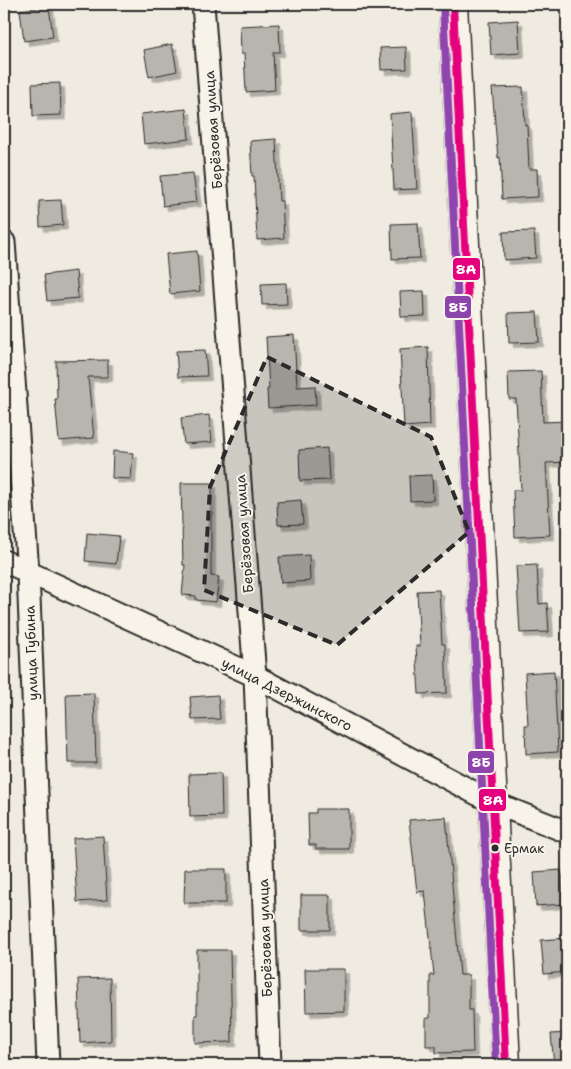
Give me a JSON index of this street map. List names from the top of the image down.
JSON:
{
  "streets": {
    "street": ["Берёзовая улица", "улица Губина", "улица Дзержинского"]
  },
  "crossings": [
    ["Берёзовая улица", "улица Дзержинского"],
    ["улица Губина", "улица Дзержинского"]
  ],
  "places": ["Ермак"],
  "lines": ["transit line 8А", "transit line 8Б"]
}
